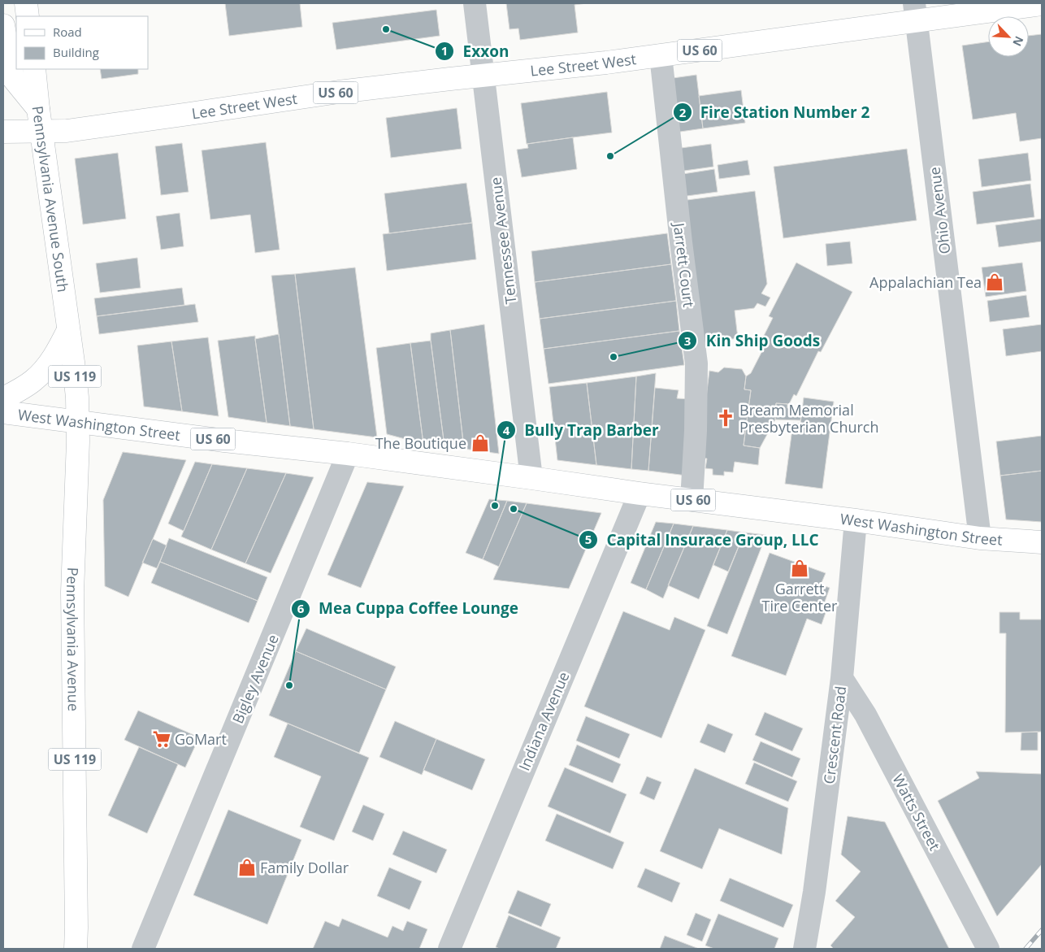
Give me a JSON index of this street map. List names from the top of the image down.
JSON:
{
  "streets": {
    "main road": [
      "US 60",
      "Lee Street West",
      "Pennsylvania Avenue South",
      "US 119",
      "West Washington Street",
      "Pennsylvania Avenue"
    ],
    "street": [
      "Ohio Avenue",
      "Tennessee Avenue",
      "Jarrett Court",
      "Bigley Avenue",
      "Indiana Avenue",
      "Crescent Road",
      "Watts Street"
    ]
  },
  "crossings": [
    ["Lee Street West", "Pennsylvania Avenue South"],
    ["Lee Street West", "Ohio Avenue"],
    ["Lee Street West", "Tennessee Avenue"],
    ["Lee Street West", "Jarrett Court"],
    ["Pennsylvania Avenue South", "Pennsylvania Avenue"],
    ["Ohio Avenue", "West Washington Street"],
    ["Tennessee Avenue", "West Washington Street"],
    ["Jarrett Court", "West Washington Street"],
    ["West Washington Street", "Pennsylvania Avenue"],
    ["West Washington Street", "Bigley Avenue"],
    ["West Washington Street", "Indiana Avenue"],
    ["West Washington Street", "Crescent Road"],
    ["Crescent Road", "Watts Street"]
  ],
  "places": {
    "other": [
      "Exxon",
      "Fire Station Number 2",
      "Kin Ship Goods",
      "Bully Trap Barber",
      "Capital Insurace Group, LLC",
      "Mea Cuppa Coffee Lounge"
    ],
    "shop": [
      "Appalachian Tea",
      "The Boutique",
      "Garrett Tire Center",
      "Family Dollar"
    ],
    "church": ["Bream Memorial Presbyterian Church"],
    "supermarket": ["GoMart"]
  },
  "legend": ["Road", "Building"],
  "north": "bottom right"
}
